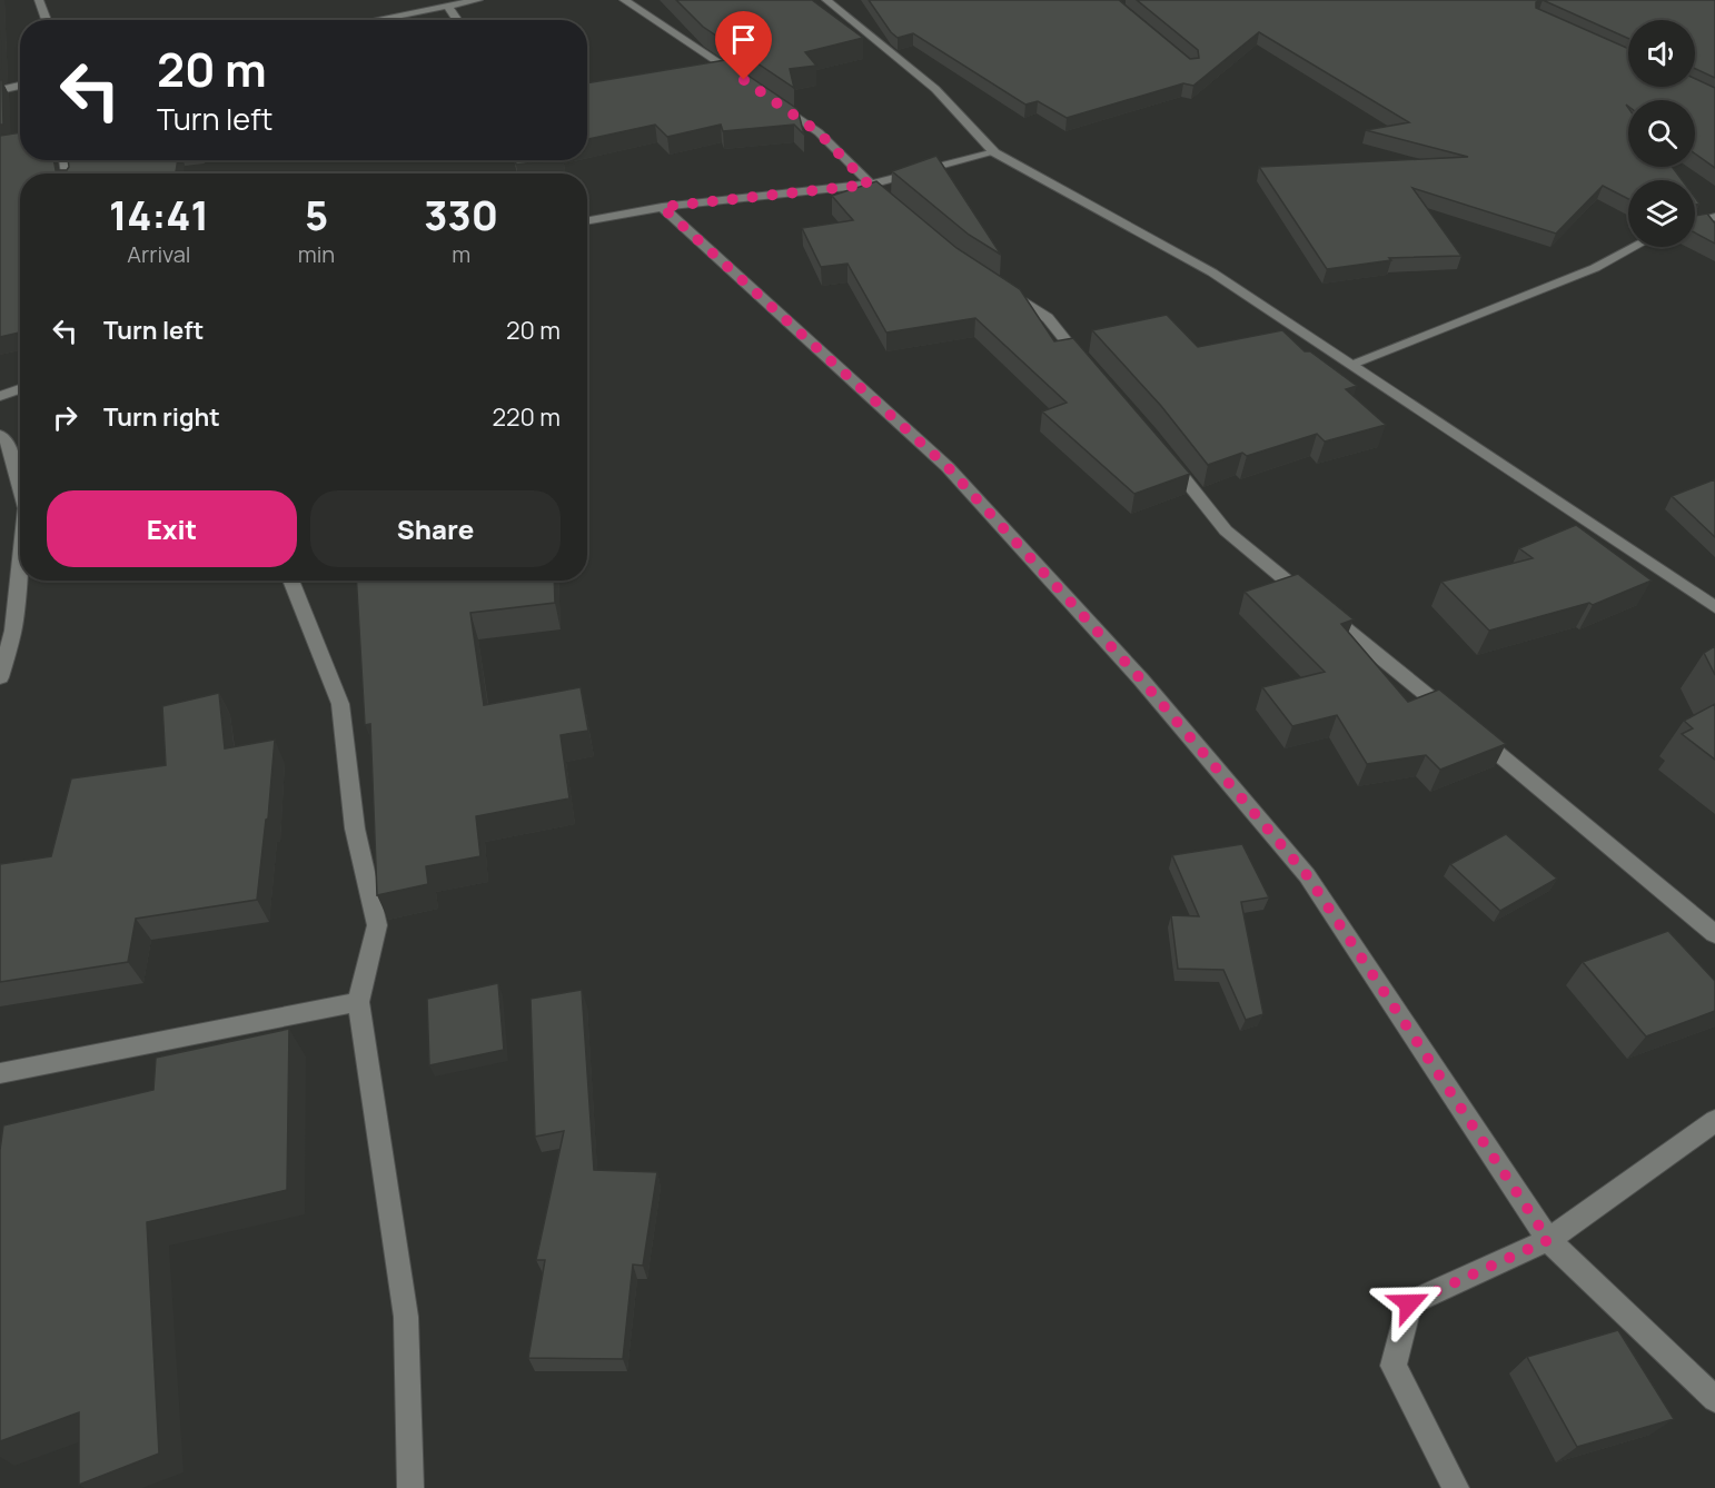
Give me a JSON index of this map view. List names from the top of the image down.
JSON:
{
  "page": {
    "turn": ["20 m", "Turn left"],
    "eta": [
      "14:41",
      "Arrival",
      "5",
      "min",
      "330",
      "m"
    ],
    "list": [
      {
        "name": "Turn left",
        "value": "20 m"
      },
      {
        "name": "Turn right",
        "value": "220 m"
      }
    ],
    "buttons": ["Exit", "Share"]
  }
}
